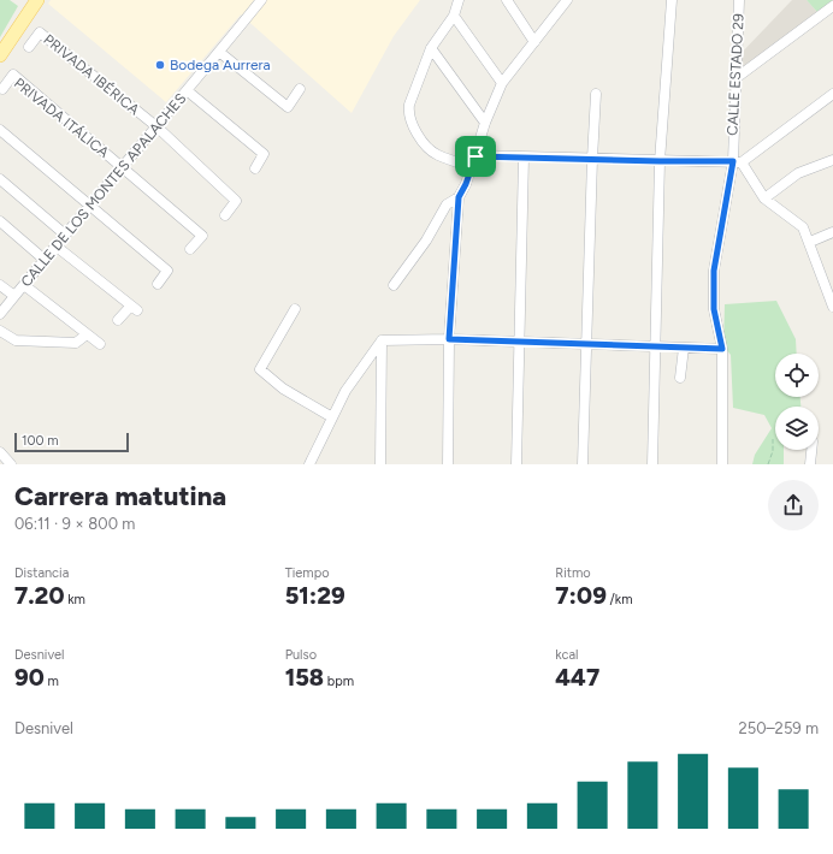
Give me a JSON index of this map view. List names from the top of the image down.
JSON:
{
  "streets": {
    "street": [
      "PRIVADA IBÉRICA",
      "CALLE ESTADO 29",
      "PRIVADA ITÁLICA",
      "CALLE DE LOS MONTES APALACHES"
    ]
  },
  "crossings": [
    ["PRIVADA IBÉRICA", "CALLE DE LOS MONTES APALACHES"],
    ["PRIVADA ITÁLICA", "CALLE DE LOS MONTES APALACHES"]
  ],
  "places": ["Bodega Aurrera"],
  "scale_bar": "100 m",
  "page": {
    "scale": "100 m",
    "heading": ["Carrera matutina", "06:11 · 9 × 800 m"],
    "stats": [
      ["Distancia", "7.20 km"],
      ["Tiempo", "51:29"],
      ["Ritmo", "7:09 /km"],
      ["Desnivel", "90 m"],
      ["Pulso", "158 bpm"],
      ["kcal", "447"]
    ],
    "chart": ["Desnivel", "250–259 m"]
  }
}
